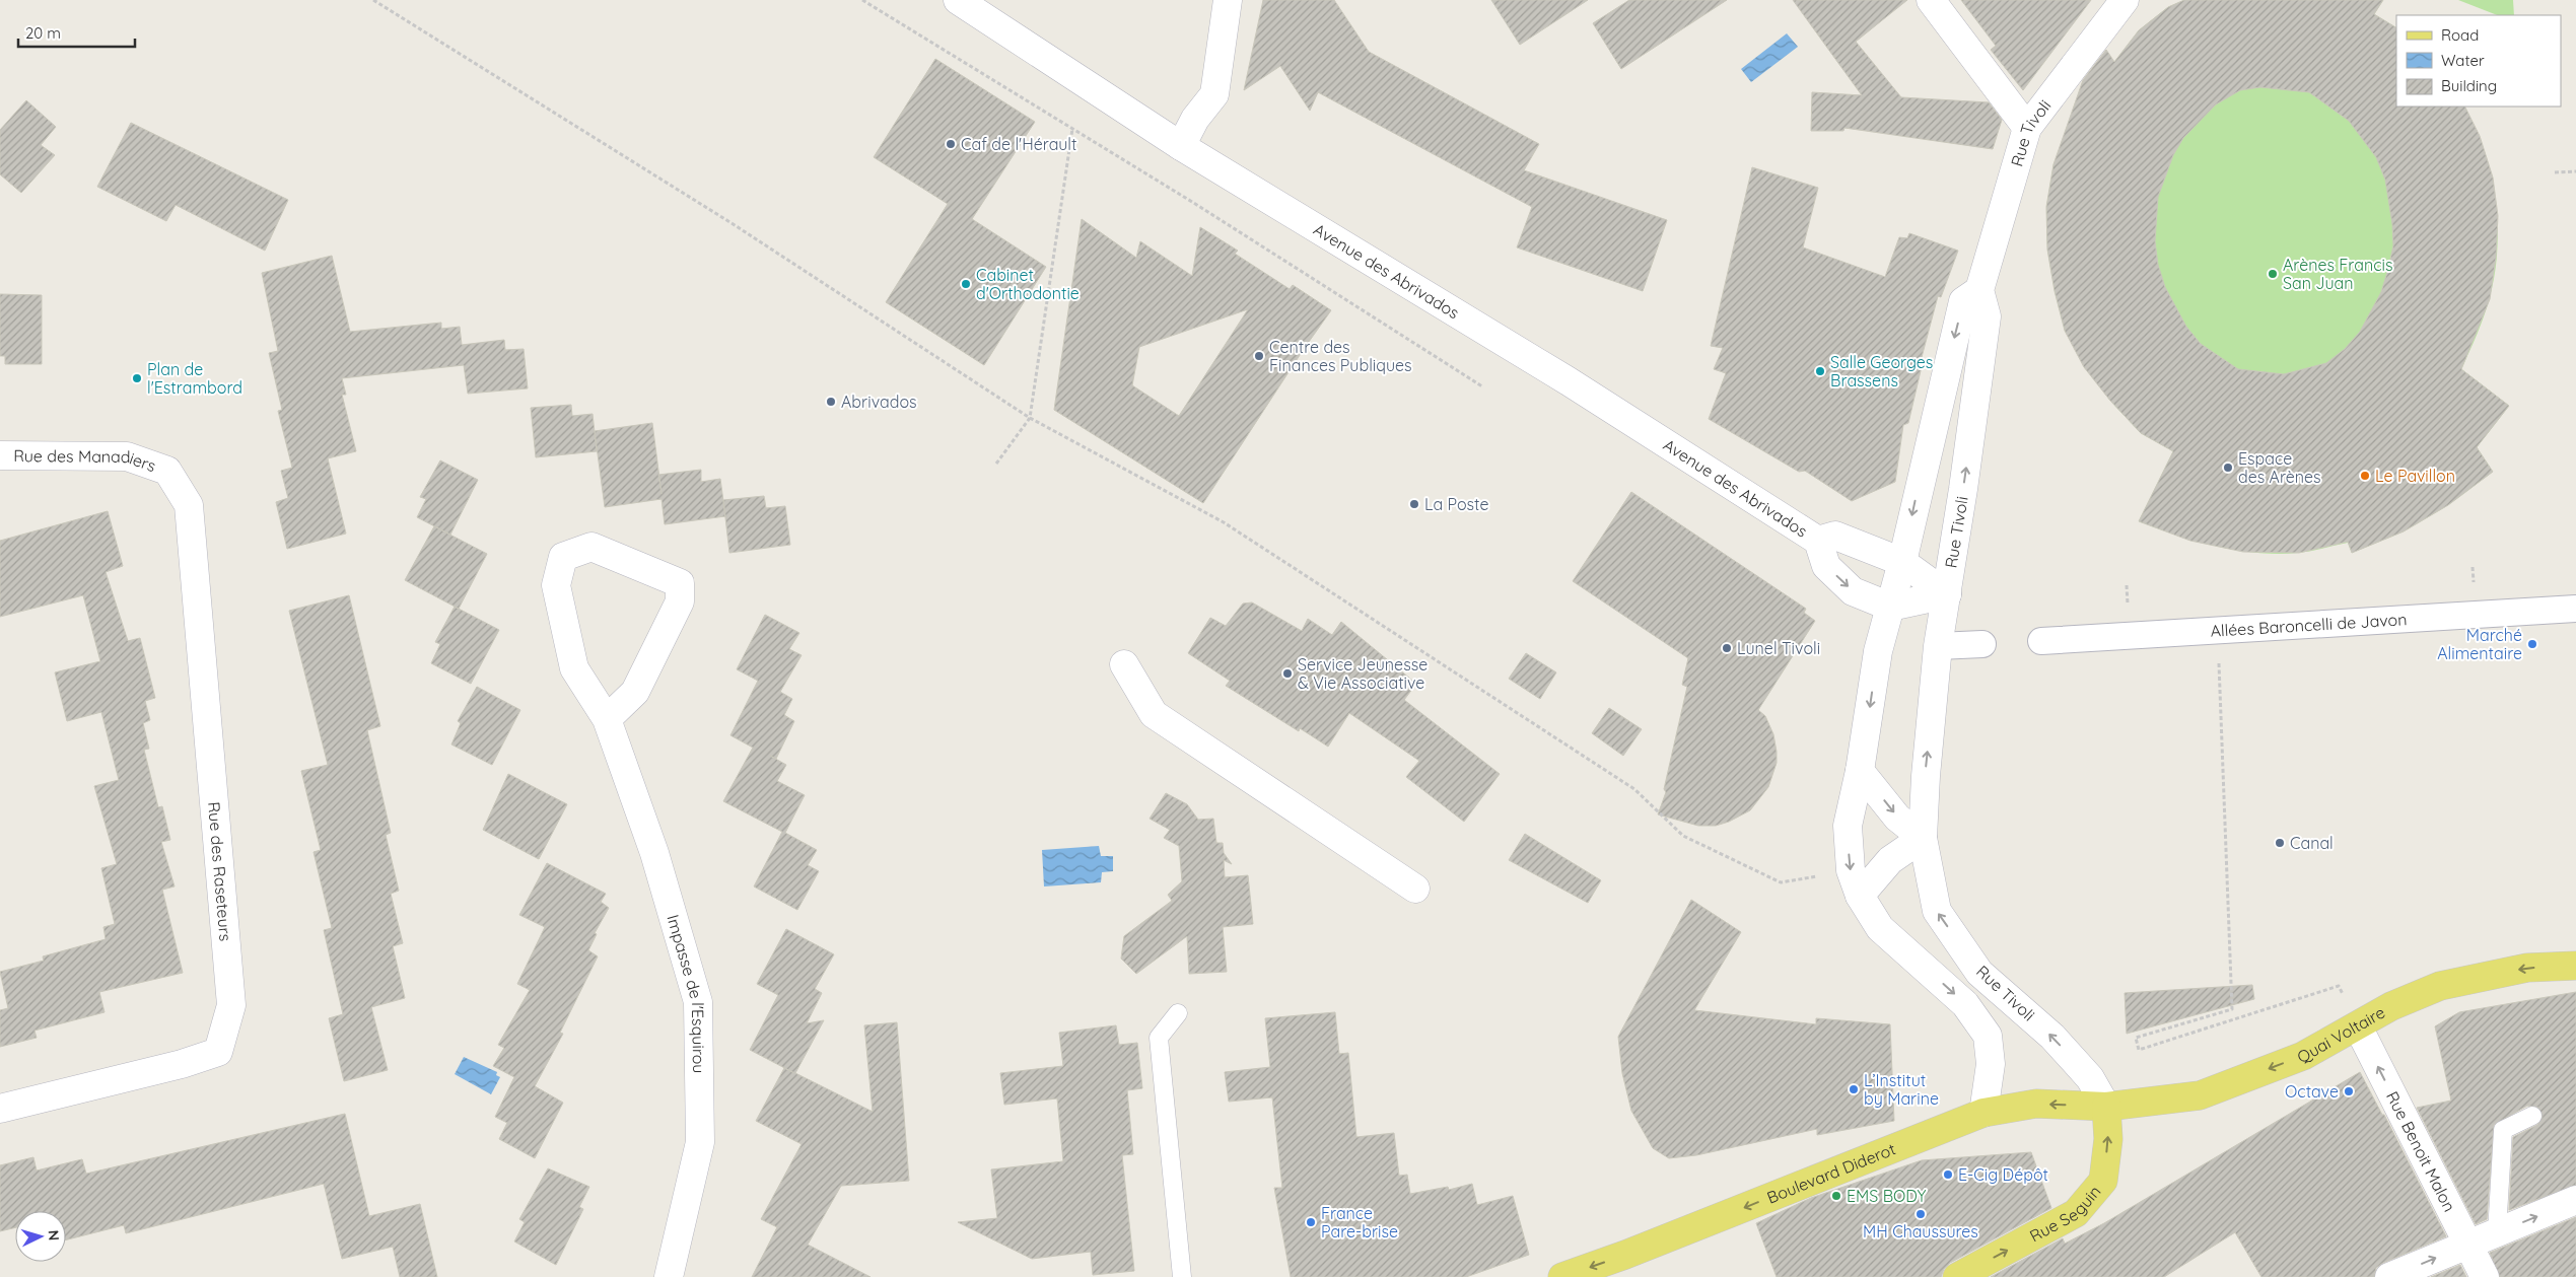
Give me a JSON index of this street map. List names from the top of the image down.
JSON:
{
  "streets": {
    "main road": ["Quai Voltaire", "Boulevard Diderot", "Rue Seguin"],
    "street": [
      "Rue Tivoli",
      "Avenue des Abrivados",
      "Rue des Manadiers",
      "Allées Baroncelli de Javon",
      "Rue des Raseteurs",
      "Impasse de l'Esquirou",
      "Rue Benoit Malon"
    ]
  },
  "crossings": [
    ["Rue Tivoli", "Avenue des Abrivados"],
    ["Rue Tivoli", "Quai Voltaire"],
    ["Rue Tivoli", "Boulevard Diderot"],
    ["Rue Tivoli", "Rue Seguin"],
    ["Rue des Manadiers", "Rue des Raseteurs"],
    ["Quai Voltaire", "Rue Benoit Malon"],
    ["Quai Voltaire", "Boulevard Diderot"],
    ["Quai Voltaire", "Rue Seguin"],
    ["Boulevard Diderot", "Rue Seguin"]
  ],
  "one_way": [
    "Quai Voltaire",
    "Rue Benoit Malon",
    "Boulevard Diderot",
    "Rue Seguin"
  ],
  "places": [
    "Caf de l'Hérault",
    "Arènes Francis San Juan",
    "Cabinet d'Orthodontie",
    "Centre des Finances Publiques",
    "Salle Georges Brassens",
    "Plan de l'Estrambord",
    "Abrivados",
    "Espace des Arènes",
    "Le Pavillon",
    "La Poste",
    "Marché Alimentaire",
    "Lunel Tivoli",
    "Service Jeunesse & Vie Associative",
    "Canal",
    "L’Institut by Marine",
    "Octave",
    "E-Cig Dépôt",
    "EMS BODY",
    "MH Chaussures",
    "France Pare-brise"
  ],
  "legend": ["Road", "Water", "Building"],
  "scale_bar": "20 m",
  "north": "right"
}
